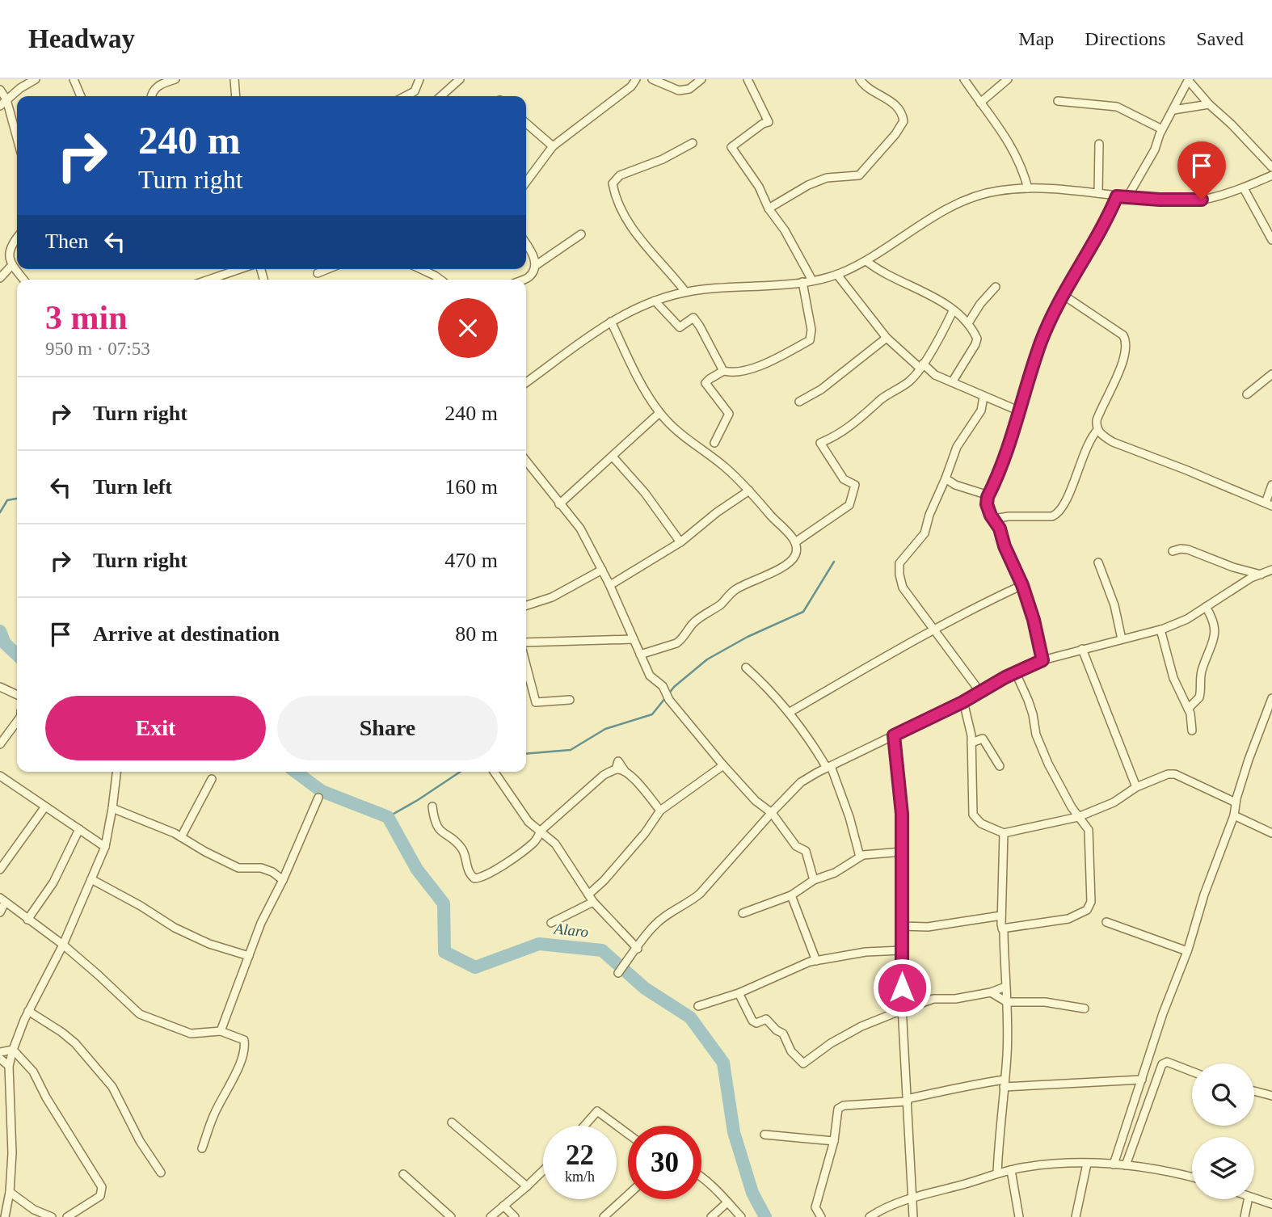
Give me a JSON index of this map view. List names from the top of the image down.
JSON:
{
  "water": ["Alaro"],
  "page": {
    "header": "Headway",
    "nav": ["Map", "Directions", "Saved"],
    "turn": ["240 m", "Turn right"],
    "then": "Then",
    "heading": ["3 min", "950 m · 07:53"],
    "list": [
      {
        "name": "Turn right",
        "value": "240 m"
      },
      {
        "name": "Turn left",
        "value": "160 m"
      },
      {
        "name": "Turn right",
        "value": "470 m"
      },
      {
        "name": "Arrive at destination",
        "value": "80 m"
      }
    ],
    "buttons": ["Exit", "Share"],
    "speed": "22 km/h",
    "limit": "30"
  }
}
